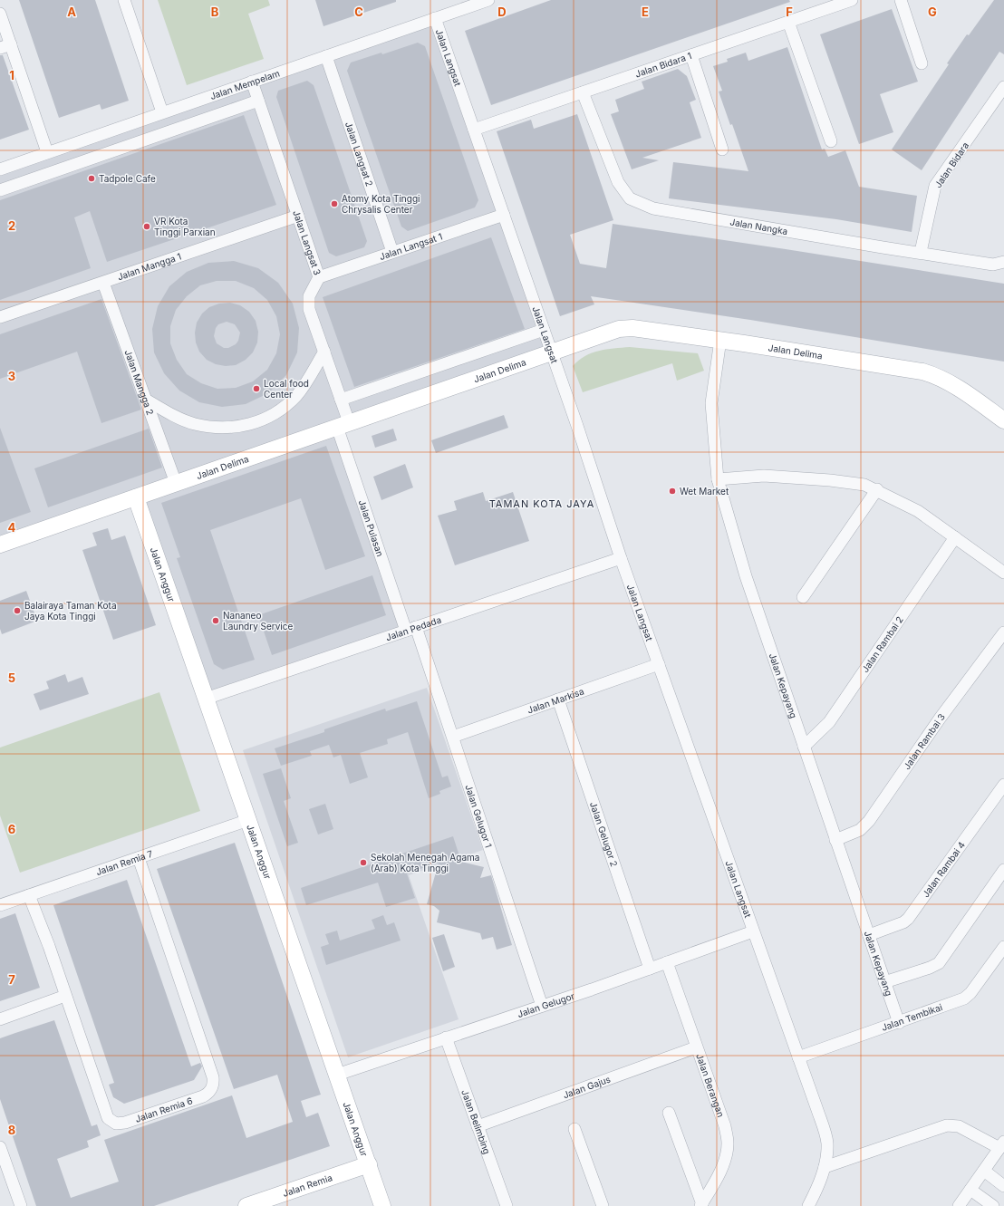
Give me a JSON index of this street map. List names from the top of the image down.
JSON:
{
  "streets": {
    "street": [
      "Jalan Langsat",
      "Jalan Bidara 1",
      "Jalan Mempelam",
      "Jalan Langsat 2",
      "Jalan Bidara",
      "Jalan Nangka",
      "Jalan Langsat 3",
      "Jalan Langsat 1",
      "Jalan Mangga 1",
      "Jalan Delima",
      "Jalan Mangga 2",
      "Jalan Pulasan",
      "Jalan Anggur",
      "Jalan Pedada",
      "Jalan Rambai 2",
      "Jalan Kepayang",
      "Jalan Markisa",
      "Jalan Rambai 3",
      "Jalan Gelugor 1",
      "Jalan Gelugor 2",
      "Jalan Remia 7",
      "Jalan Rambai 4",
      "Jalan Gelugor",
      "Jalan Tembikai",
      "Jalan Berangan",
      "Jalan Gajus",
      "Jalan Remia 6",
      "Jalan Belimbing",
      "Jalan Remia"
    ]
  },
  "crossings": [
    ["Jalan Langsat", "Jalan Bidara 1"],
    ["Jalan Langsat", "Jalan Mempelam"],
    ["Jalan Langsat", "Jalan Langsat 1"],
    ["Jalan Langsat", "Jalan Delima"],
    ["Jalan Langsat", "Jalan Pedada"],
    ["Jalan Langsat", "Jalan Markisa"],
    ["Jalan Langsat", "Jalan Gelugor"],
    ["Jalan Langsat", "Jalan Tembikai"],
    ["Jalan Bidara 1", "Jalan Nangka"],
    ["Jalan Mempelam", "Jalan Langsat 2"],
    ["Jalan Mempelam", "Jalan Langsat 3"],
    ["Jalan Langsat 2", "Jalan Langsat 1"],
    ["Jalan Bidara", "Jalan Nangka"],
    ["Jalan Langsat 3", "Jalan Langsat 1"],
    ["Jalan Langsat 3", "Jalan Mangga 1"],
    ["Jalan Langsat 3", "Jalan Delima"],
    ["Jalan Langsat 3", "Jalan Pulasan"],
    ["Jalan Mangga 1", "Jalan Mangga 2"],
    ["Jalan Delima", "Jalan Mangga 2"],
    ["Jalan Delima", "Jalan Pulasan"],
    ["Jalan Delima", "Jalan Anggur"],
    ["Jalan Delima", "Jalan Kepayang"],
    ["Jalan Pulasan", "Jalan Pedada"],
    ["Jalan Pulasan", "Jalan Gelugor 1"],
    ["Jalan Anggur", "Jalan Pedada"],
    ["Jalan Anggur", "Jalan Remia 7"],
    ["Jalan Anggur", "Jalan Gelugor"],
    ["Jalan Anggur", "Jalan Remia"],
    ["Jalan Pedada", "Jalan Gelugor 1"],
    ["Jalan Rambai 2", "Jalan Kepayang"],
    ["Jalan Kepayang", "Jalan Rambai 3"],
    ["Jalan Kepayang", "Jalan Rambai 4"],
    ["Jalan Kepayang", "Jalan Tembikai"],
    ["Jalan Markisa", "Jalan Gelugor 1"],
    ["Jalan Markisa", "Jalan Gelugor 2"],
    ["Jalan Gelugor 1", "Jalan Gelugor"],
    ["Jalan Gelugor 2", "Jalan Gelugor"],
    ["Jalan Remia 7", "Jalan Remia 6"],
    ["Jalan Gelugor", "Jalan Berangan"],
    ["Jalan Gelugor", "Jalan Belimbing"],
    ["Jalan Berangan", "Jalan Gajus"],
    ["Jalan Gajus", "Jalan Belimbing"]
  ],
  "districts": ["TAMAN KOTA JAYA"],
  "places": [
    "Tadpole Cafe",
    "Atomy Kota Tinggi Chrysalis Center",
    "VR Kota Tinggi Parxian",
    "Local food Center",
    "Wet Market",
    "Balairaya Taman Kota Jaya Kota Tinggi",
    "Nananeo Laundry Service",
    "Sekolah Menegah Agama (Arab) Kota Tinggi"
  ],
  "grid": {
    "columns": [
      "A",
      "B",
      "C",
      "D",
      "E",
      "F",
      "G"
    ],
    "rows": [
      "1",
      "2",
      "3",
      "4",
      "5",
      "6",
      "7",
      "8"
    ]
  }
}
